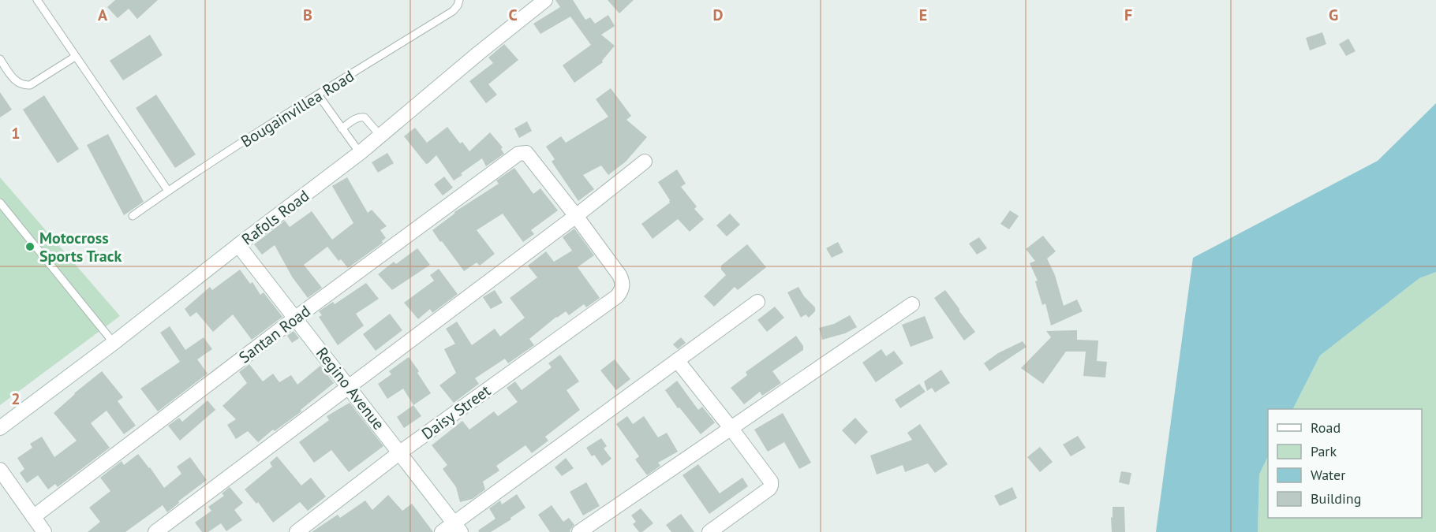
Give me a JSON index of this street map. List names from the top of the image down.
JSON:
{
  "streets": {
    "street": [
      "Rafols Road",
      "Santan Road",
      "Regino Avenue",
      "Daisy Street"
    ],
    "lane": ["Bougainvillea Road"]
  },
  "crossings": [
    ["Rafols Road", "Regino Avenue"],
    ["Santan Road", "Regino Avenue"],
    ["Santan Road", "Daisy Street"],
    ["Regino Avenue", "Daisy Street"]
  ],
  "places": ["Motocross Sports Track"],
  "legend": [
    "Road",
    "Park",
    "Water",
    "Building"
  ],
  "grid": {
    "columns": [
      "A",
      "B",
      "C",
      "D",
      "E",
      "F",
      "G"
    ],
    "rows": ["1", "2"]
  }
}
